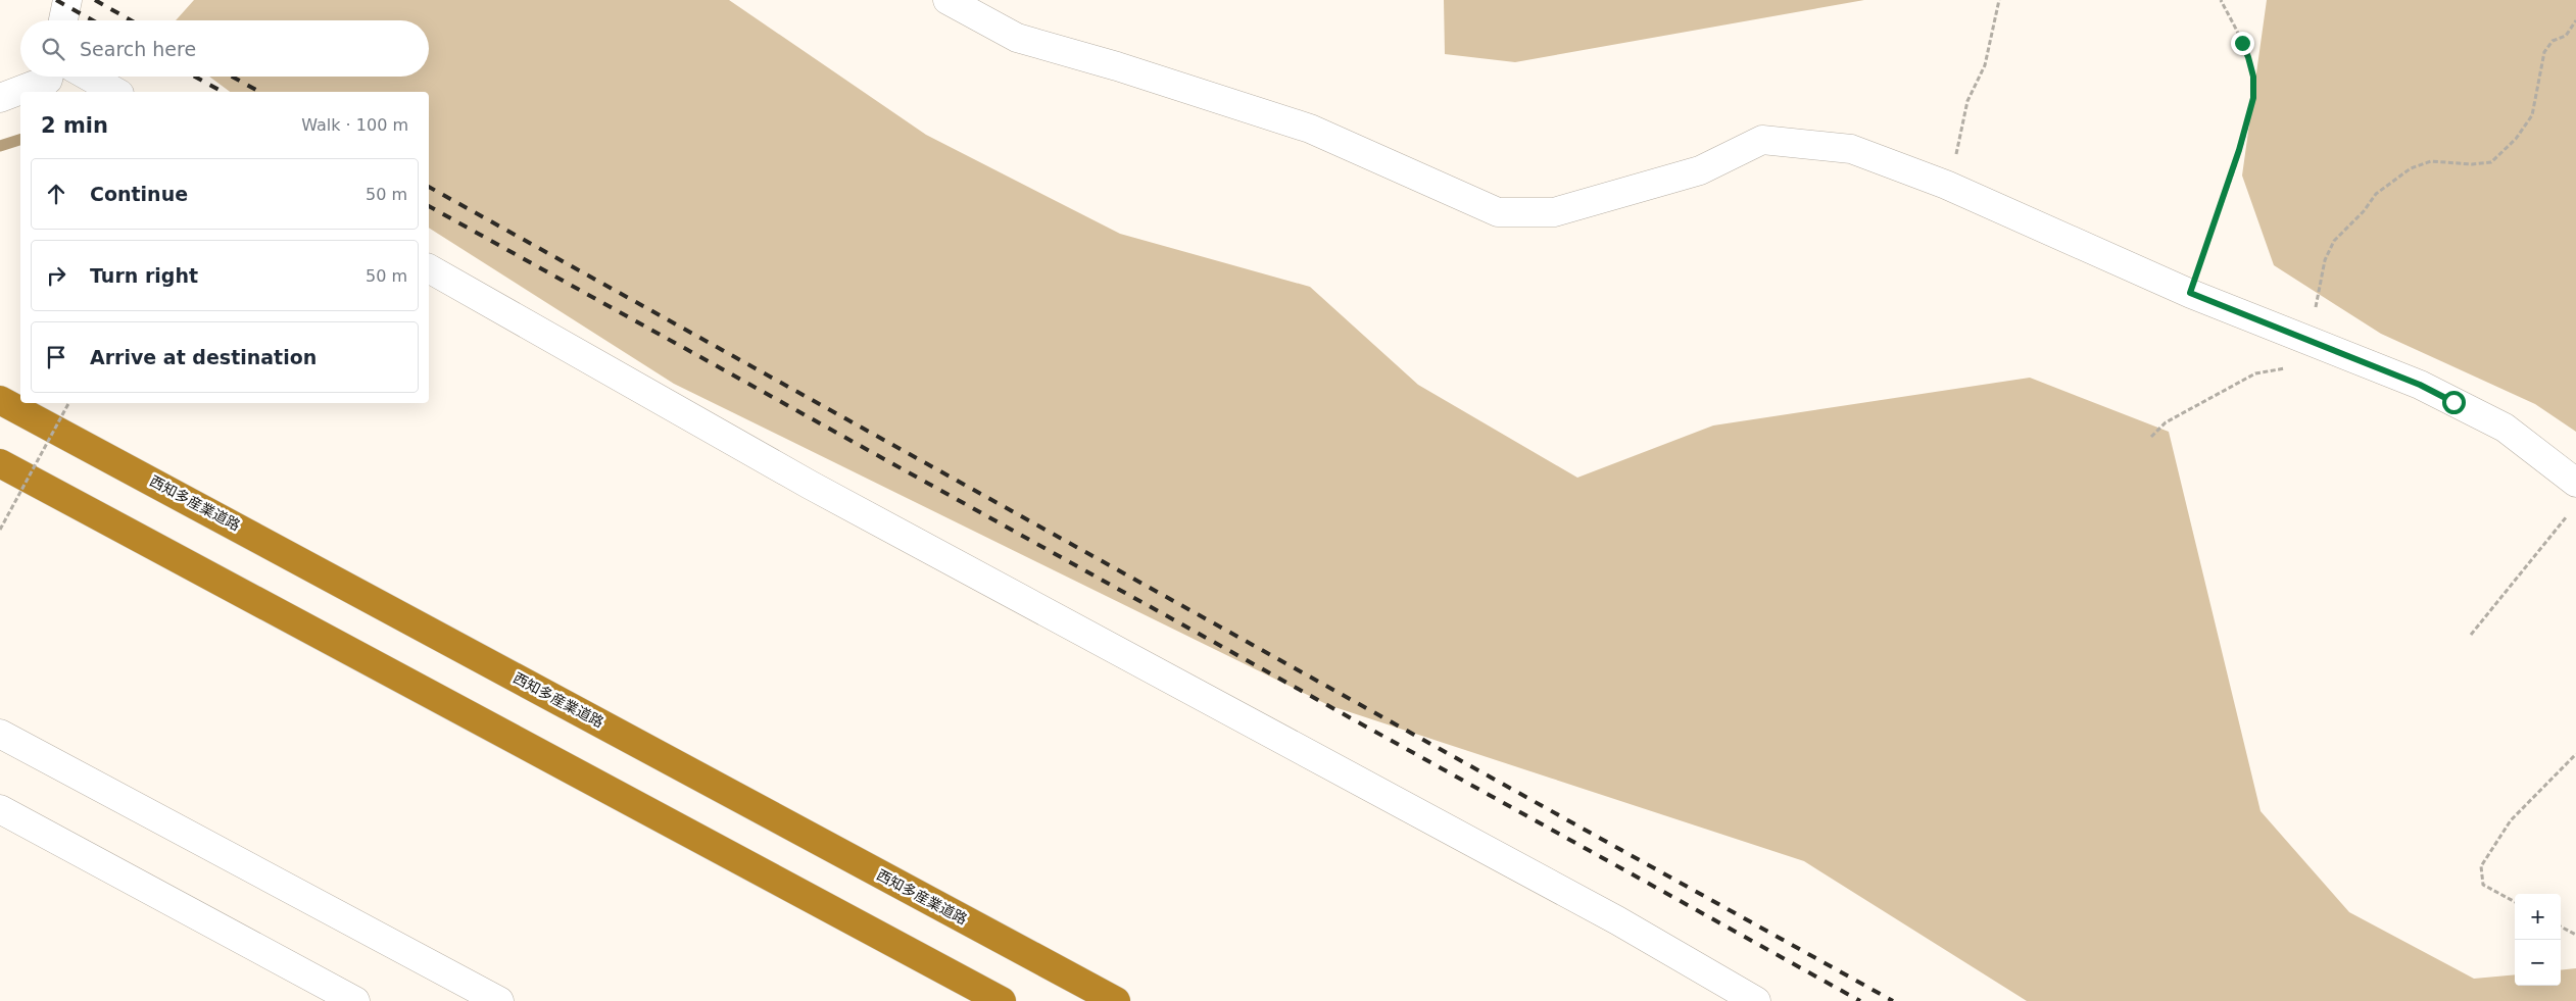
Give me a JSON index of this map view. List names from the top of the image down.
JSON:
{
  "streets": {
    "highway": ["西知多産業道路"]
  },
  "page": {
    "search": "Search here",
    "heading": ["2 min", "Walk · 100 m"],
    "list": [
      ["Continue", "50 m"],
      ["Turn right", "50 m"],
      "Arrive at destination"
    ],
    "map_buttons": ["+", "−"]
  }
}
